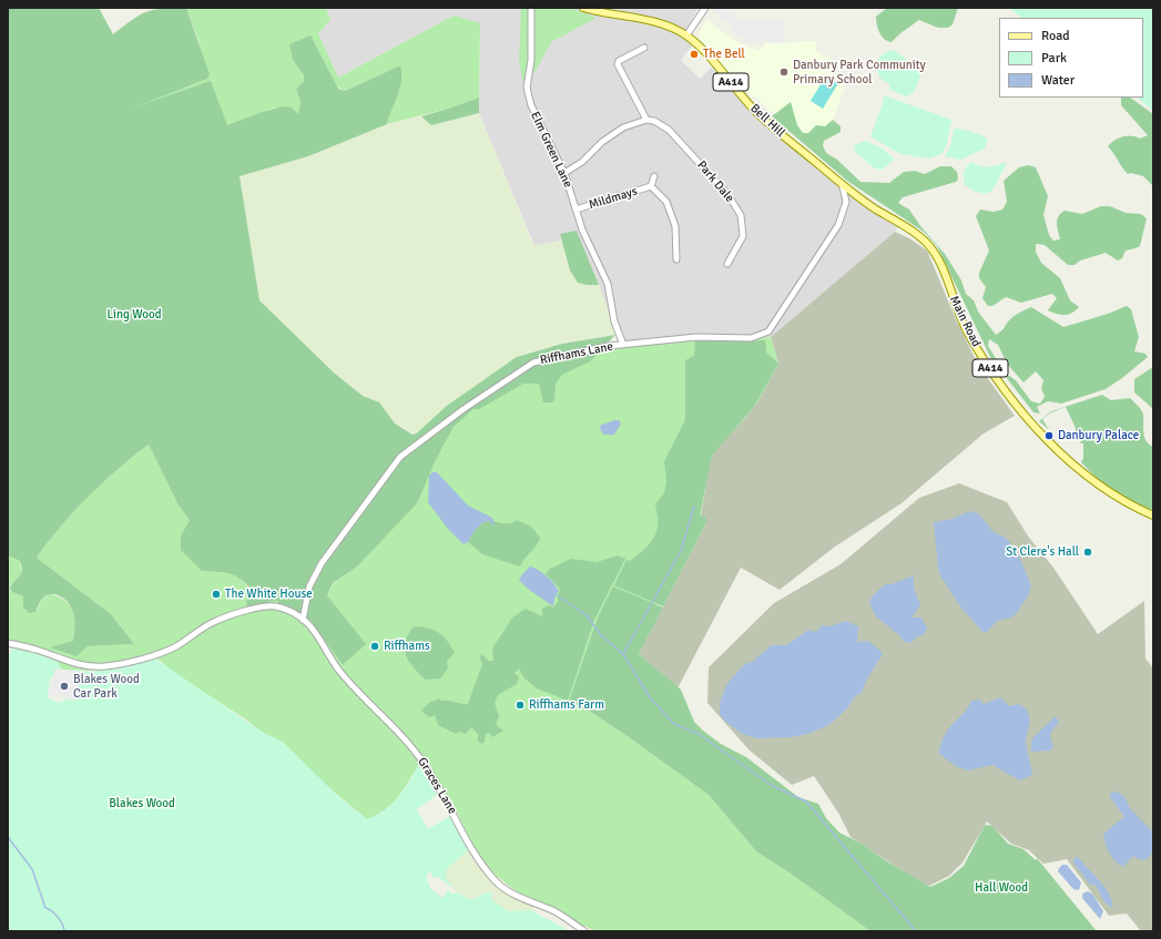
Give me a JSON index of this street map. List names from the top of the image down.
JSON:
{
  "streets": {
    "main road": ["A414", "Bell Hill", "Main Road"],
    "street": [
      "Elm Green Lane",
      "Park Dale",
      "Mildmays",
      "Riffhams Lane",
      "Graces Lane"
    ]
  },
  "crossings": [
    ["Bell Hill", "Main Road"],
    ["Elm Green Lane", "Mildmays"],
    ["Elm Green Lane", "Riffhams Lane"],
    ["Riffhams Lane", "Graces Lane"]
  ],
  "parks": ["Ling Wood", "Blakes Wood", "Hall Wood"],
  "places": [
    "The Bell",
    "Danbury Park Community Primary School",
    "Danbury Palace",
    "St Clere's Hall",
    "The White House",
    "Riffhams",
    "Blakes Wood Car Park",
    "Riffhams Farm"
  ],
  "legend": ["Road", "Park", "Water"]
}
